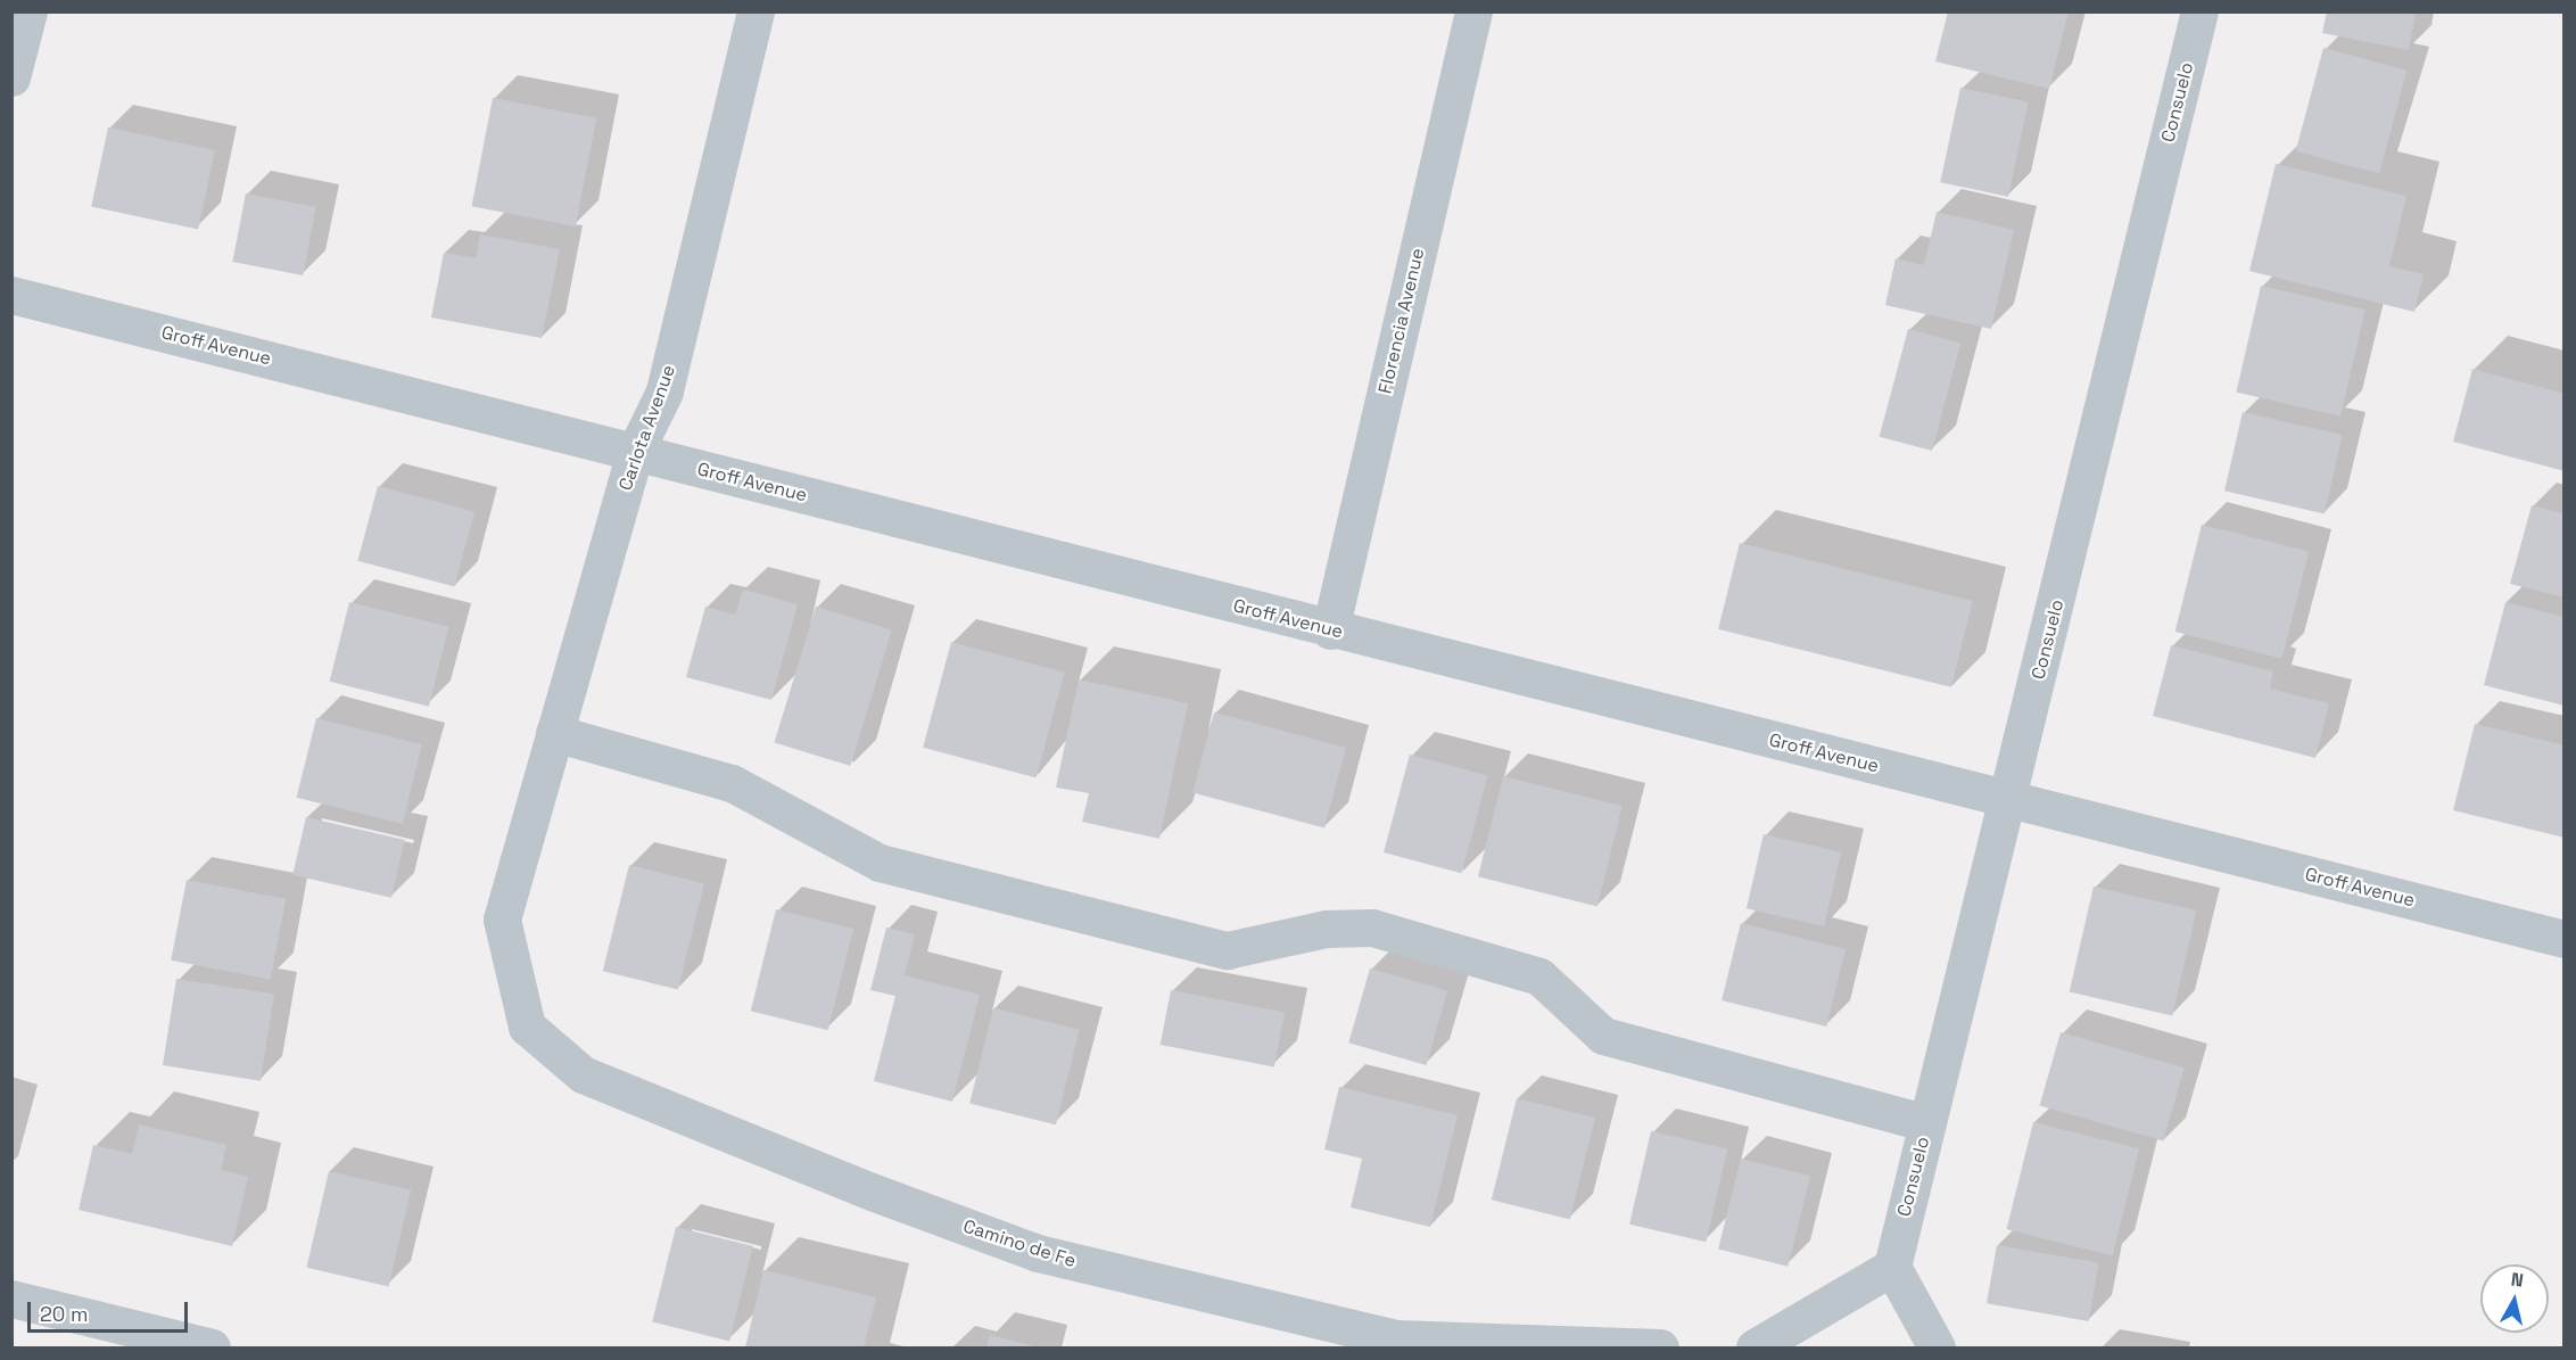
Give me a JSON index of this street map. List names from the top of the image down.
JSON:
{
  "streets": {
    "street": [
      "Consuelo",
      "Florencia Avenue",
      "Groff Avenue",
      "Carlota Avenue",
      "Camino de Fe"
    ]
  },
  "crossings": [
    ["Consuelo", "Groff Avenue"],
    ["Florencia Avenue", "Groff Avenue"],
    ["Groff Avenue", "Carlota Avenue"],
    ["Carlota Avenue", "Camino de Fe"]
  ],
  "scale_bar": "20 m",
  "north": "top"
}
